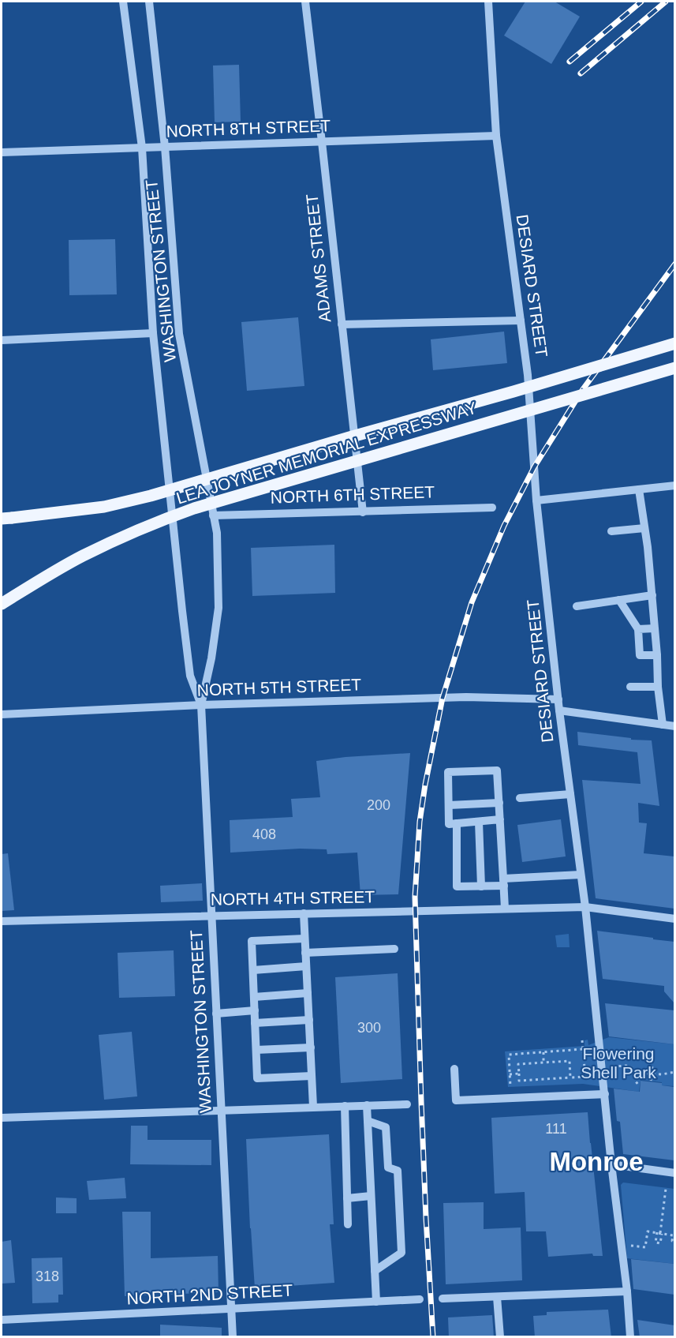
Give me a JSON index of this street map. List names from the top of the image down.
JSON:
{
  "streets": {
    "main road": ["LEA JOYNER MEMORIAL EXPRESSWAY"],
    "street": [
      "NORTH 8TH STREET",
      "ADAMS STREET",
      "WASHINGTON STREET",
      "DESIARD STREET",
      "NORTH 6TH STREET",
      "NORTH 5TH STREET",
      "NORTH 4TH STREET",
      "NORTH 2ND STREET"
    ]
  },
  "crossings": [
    ["NORTH 8TH STREET", "ADAMS STREET"],
    ["NORTH 8TH STREET", "WASHINGTON STREET"],
    ["NORTH 8TH STREET", "DESIARD STREET"],
    ["ADAMS STREET", "NORTH 6TH STREET"],
    ["WASHINGTON STREET", "NORTH 6TH STREET"],
    ["WASHINGTON STREET", "NORTH 5TH STREET"],
    ["WASHINGTON STREET", "NORTH 4TH STREET"],
    ["WASHINGTON STREET", "NORTH 2ND STREET"],
    ["DESIARD STREET", "NORTH 5TH STREET"],
    ["DESIARD STREET", "NORTH 4TH STREET"]
  ],
  "districts": ["Monroe"],
  "parks": ["Flowering Shell Park"],
  "house_numbers": [
    "200",
    "408",
    "300",
    "111",
    "318"
  ]
}
